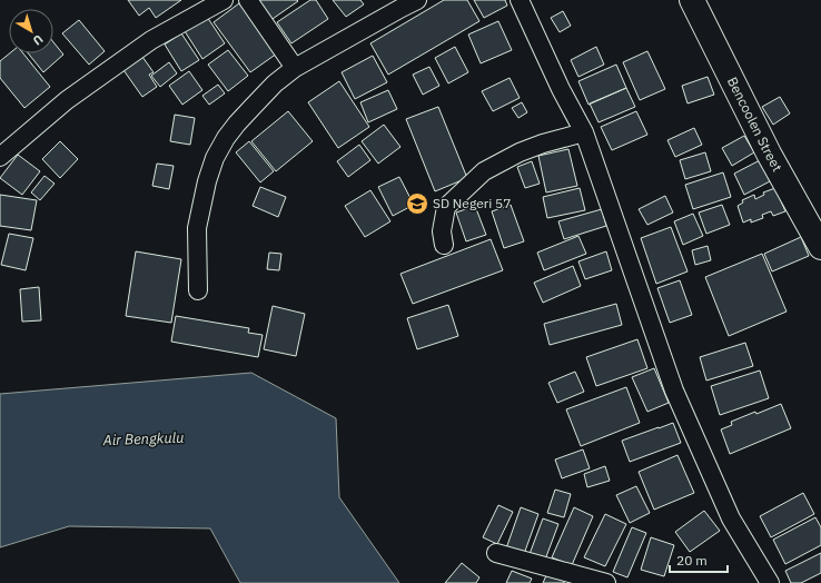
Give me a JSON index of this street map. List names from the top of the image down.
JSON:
{
  "streets": {
    "main road": ["Bencoolen Street"]
  },
  "water": ["Air Bengkulu"],
  "places": {
    "school or university": ["SD Negeri 57"]
  },
  "scale_bar": "20 m",
  "north": "bottom right"
}
